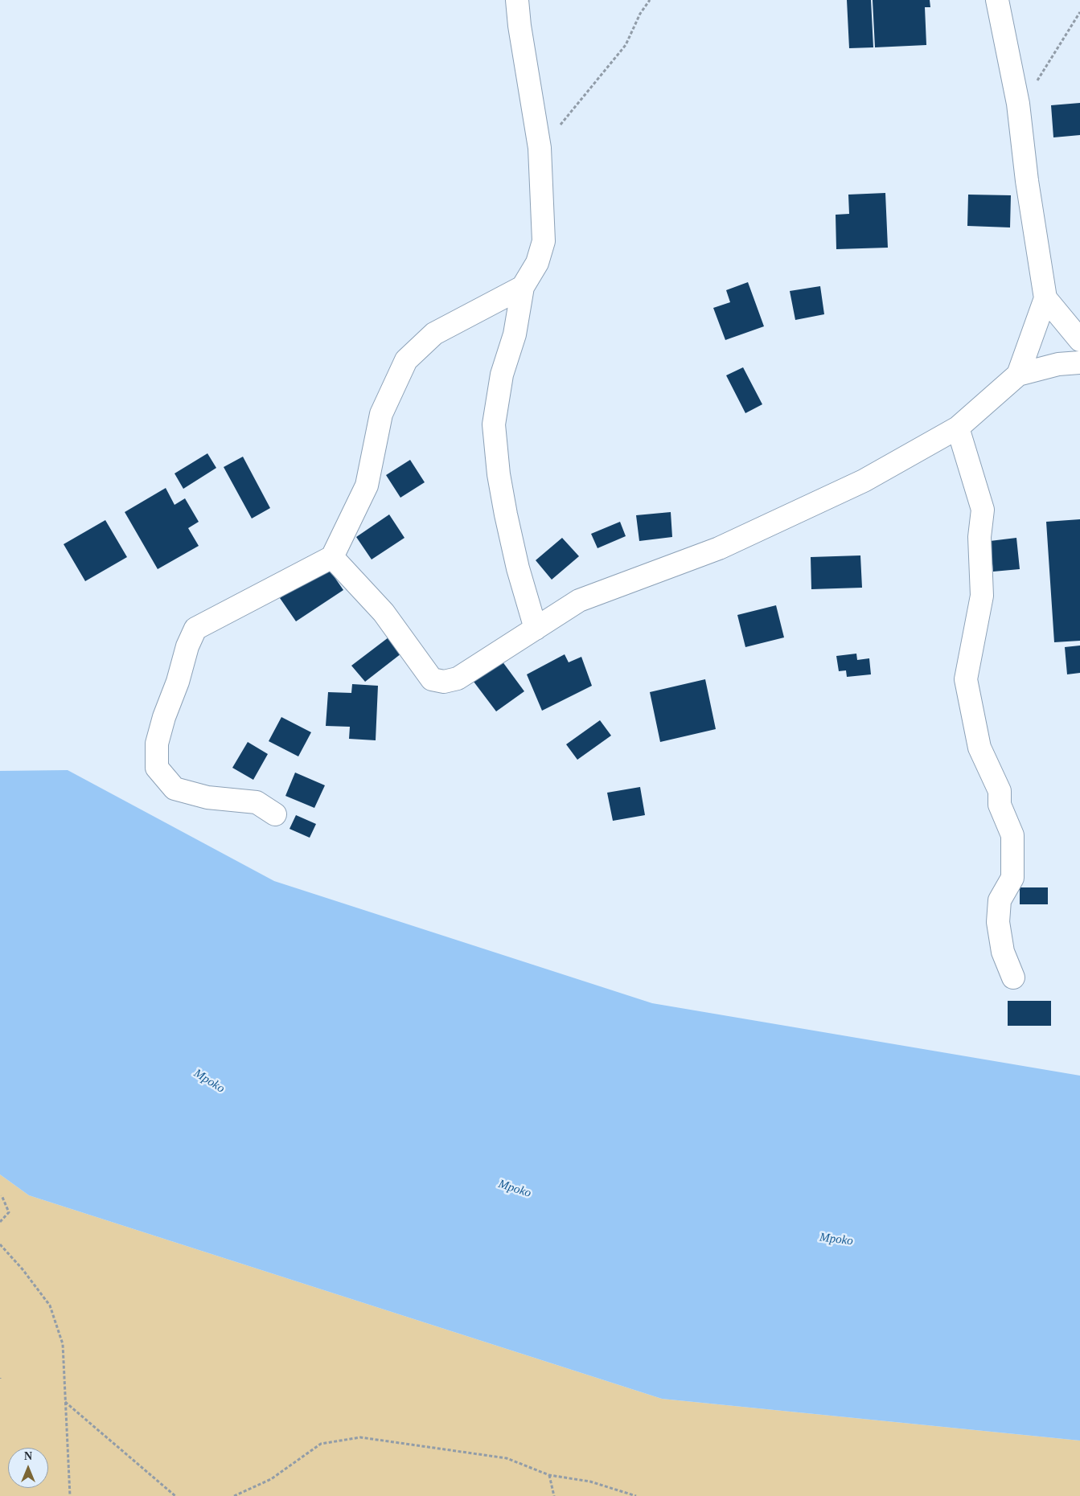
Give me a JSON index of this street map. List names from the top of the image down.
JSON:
{
  "water": ["Mpoko"],
  "north": "top"
}
